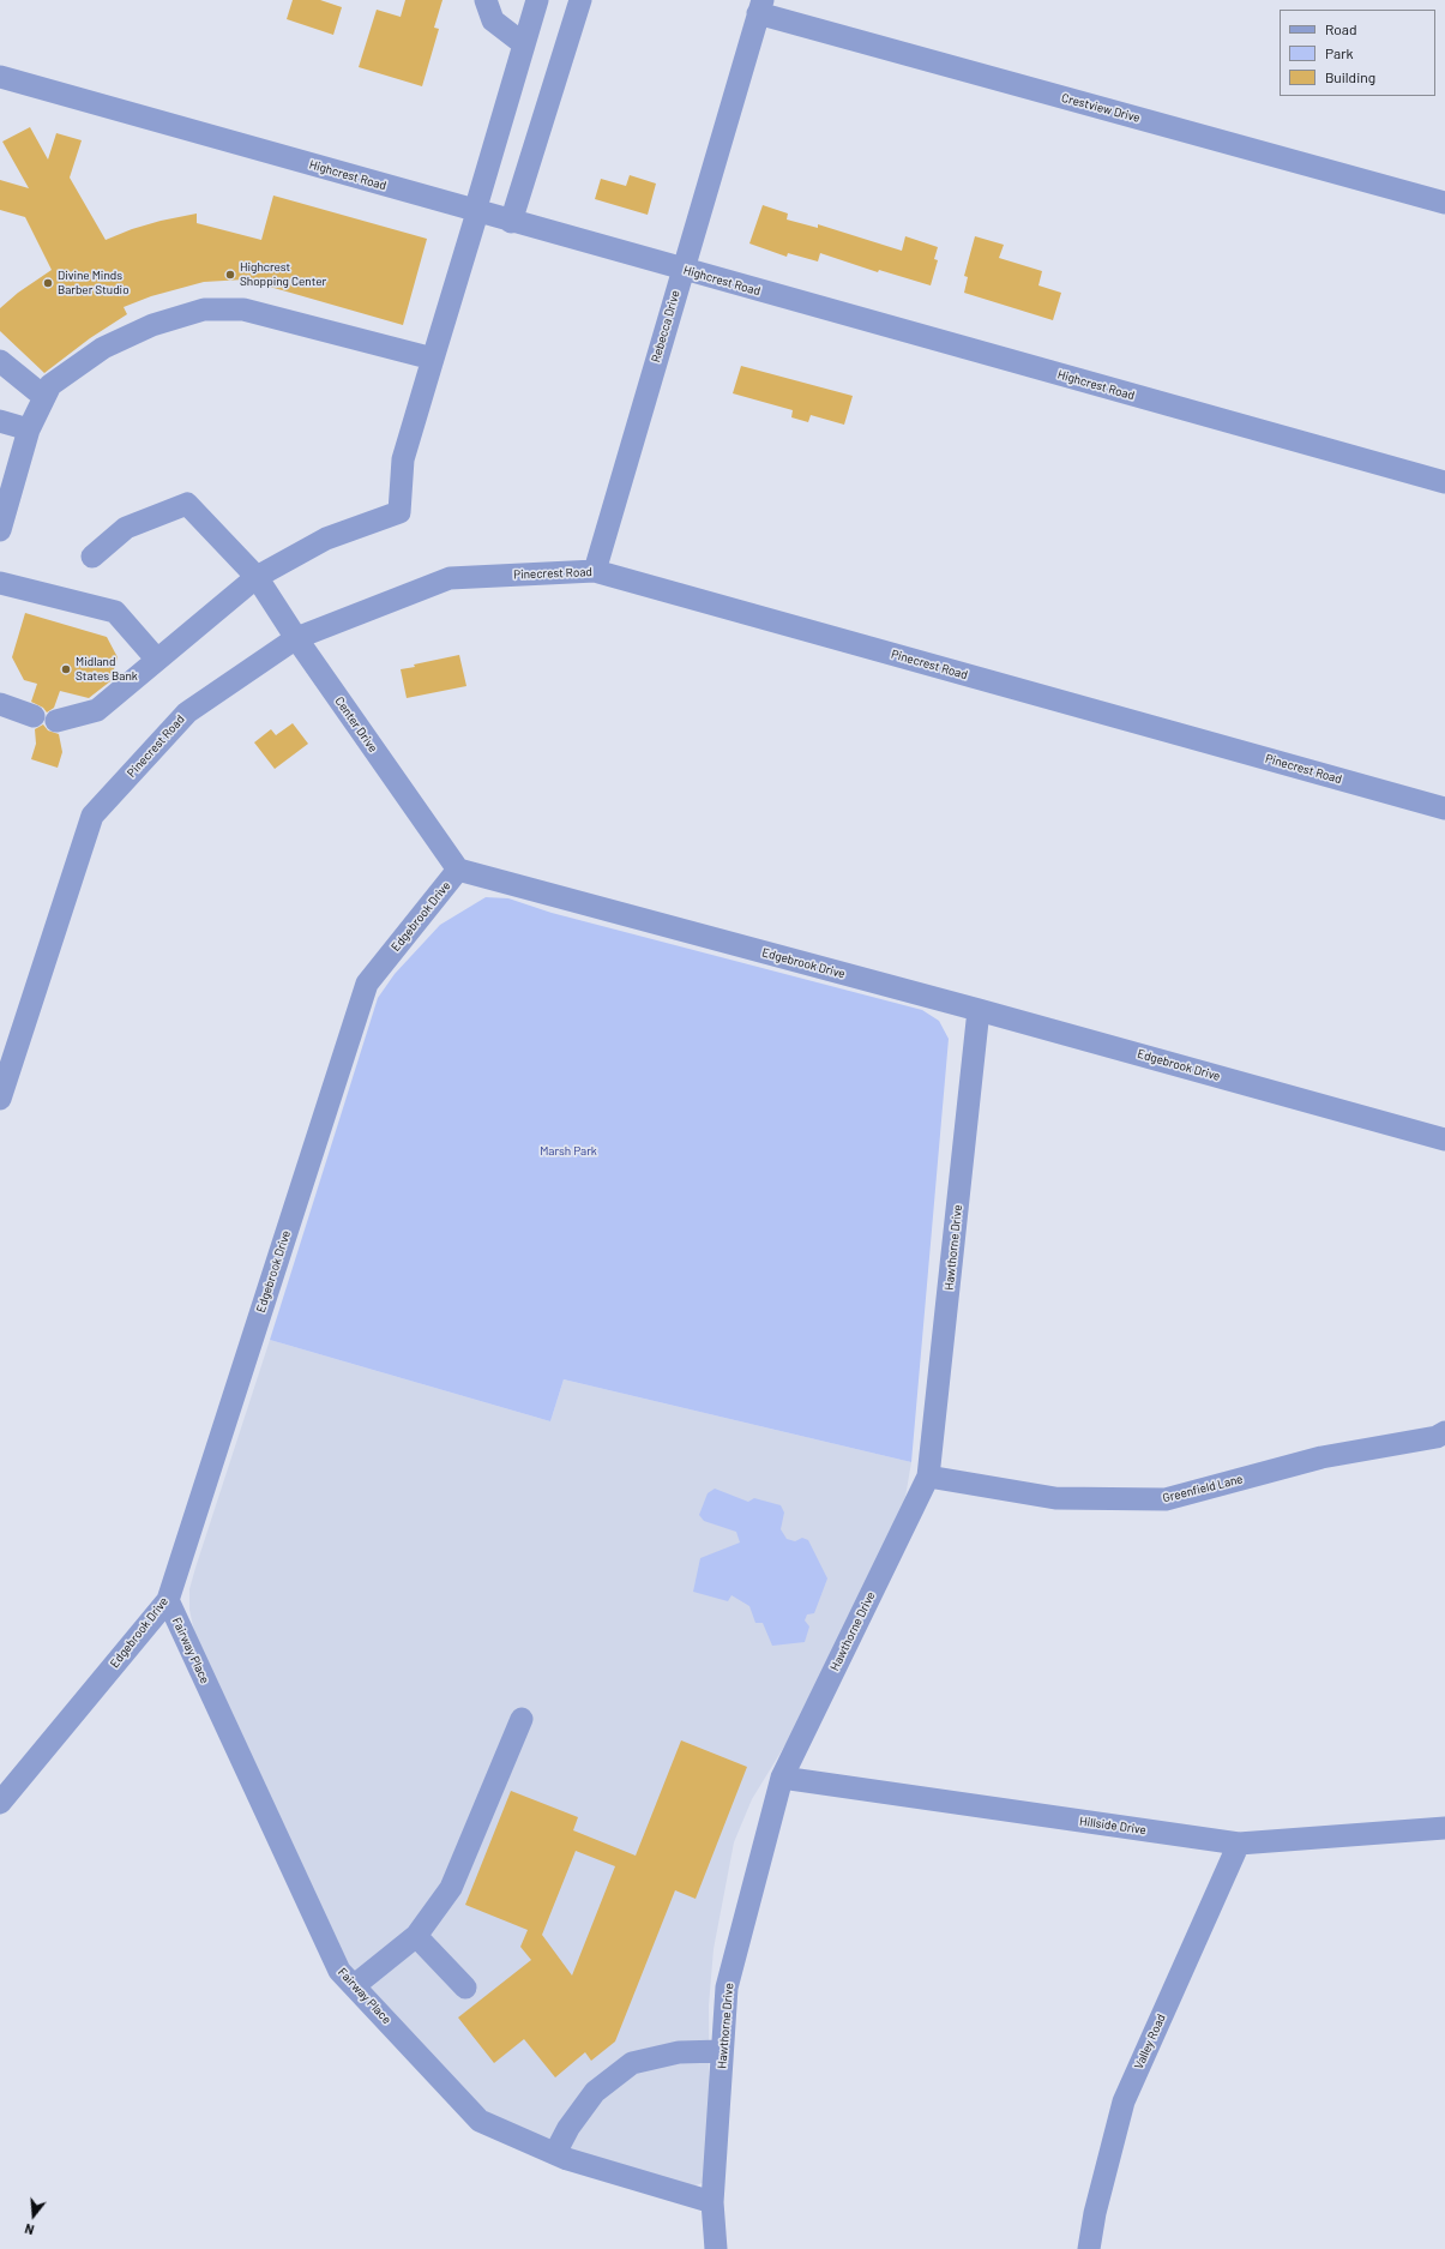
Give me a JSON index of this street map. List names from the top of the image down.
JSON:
{
  "streets": {
    "street": [
      "Crestview Drive",
      "Highcrest Road",
      "Rebecca Drive",
      "Pinecrest Road",
      "Center Drive",
      "Edgebrook Drive",
      "Hawthorne Drive",
      "Greenfield Lane",
      "Fairway Place",
      "Hillside Drive",
      "Valley Road"
    ]
  },
  "crossings": [
    ["Crestview Drive", "Rebecca Drive"],
    ["Highcrest Road", "Rebecca Drive"],
    ["Rebecca Drive", "Pinecrest Road"],
    ["Pinecrest Road", "Center Drive"],
    ["Center Drive", "Edgebrook Drive"],
    ["Edgebrook Drive", "Hawthorne Drive"],
    ["Edgebrook Drive", "Fairway Place"],
    ["Hawthorne Drive", "Greenfield Lane"],
    ["Hawthorne Drive", "Fairway Place"],
    ["Hawthorne Drive", "Hillside Drive"],
    ["Hillside Drive", "Valley Road"]
  ],
  "parks": ["Marsh Park"],
  "places": ["Highcrest Shopping Center", "Divine Minds Barber Studio", "Midland States Bank"],
  "legend": ["Road", "Park", "Building"],
  "north": "bottom"
}
